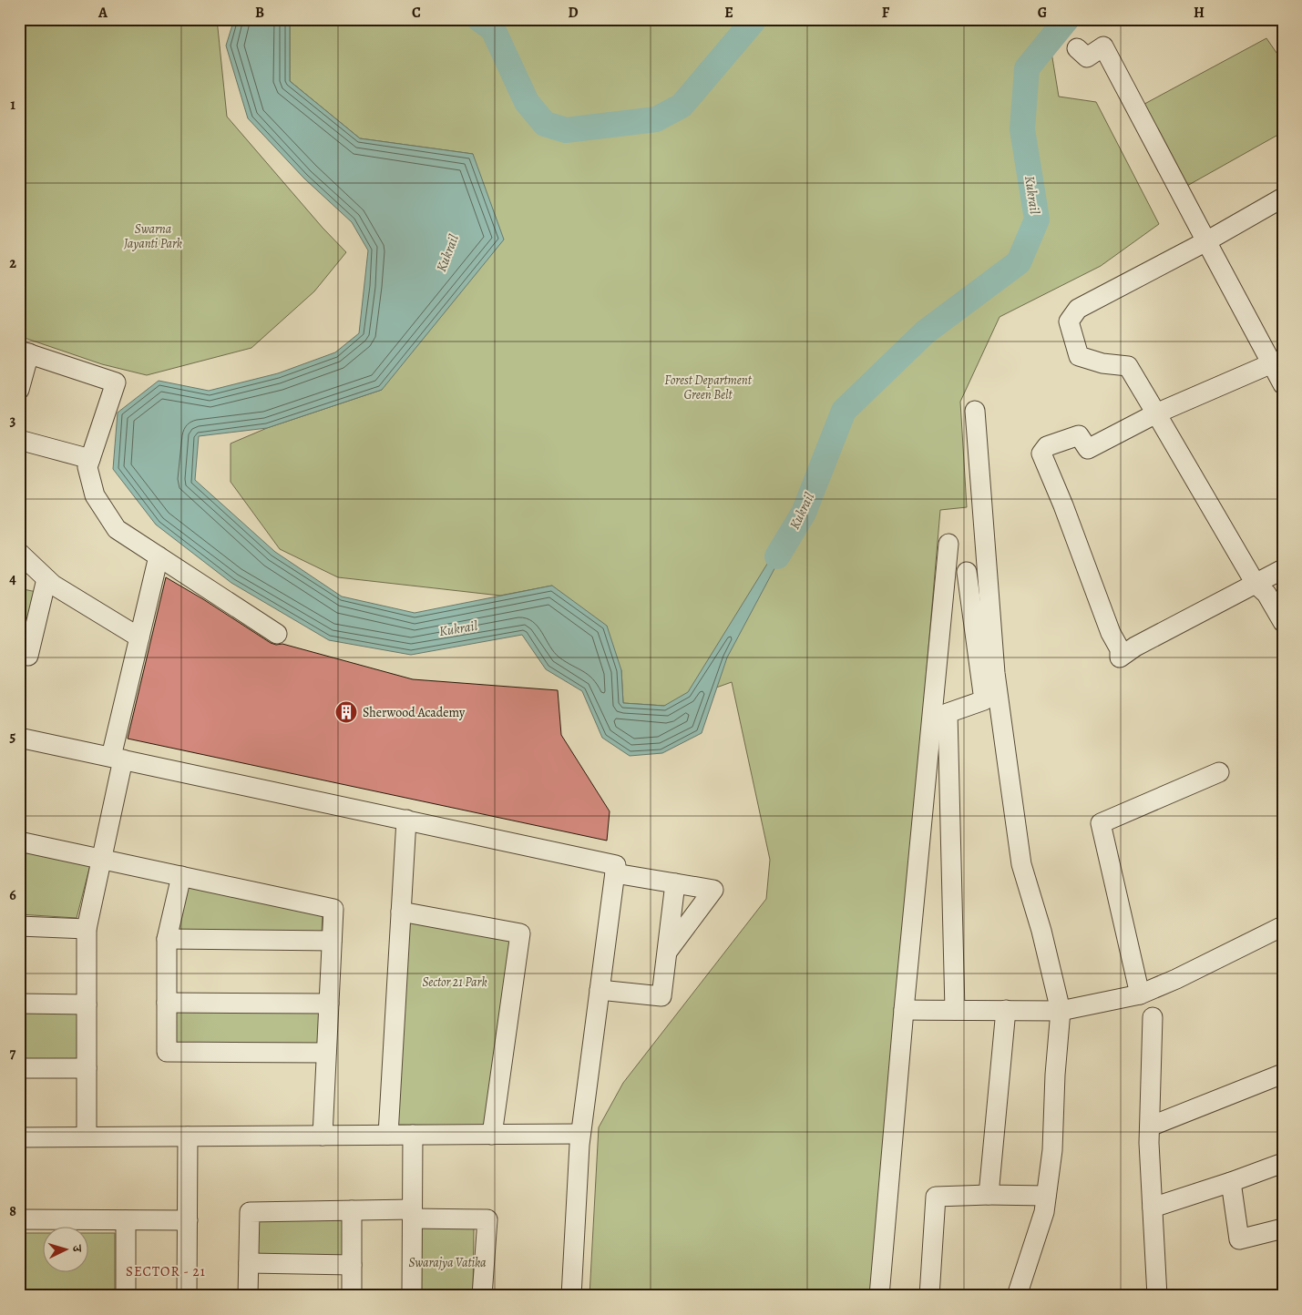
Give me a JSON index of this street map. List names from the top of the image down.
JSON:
{
  "districts": ["SECTOR - 21"],
  "water": ["Kukrail"],
  "parks": [
    "Swarna Jayanti Park",
    "Forest Department Green Belt",
    "Sector 21 Park",
    "Swarajya Vatika"
  ],
  "places": {
    "building": ["Sherwood Academy"]
  },
  "north": "right",
  "grid": {
    "columns": [
      "A",
      "B",
      "C",
      "D",
      "E",
      "F",
      "G",
      "H"
    ],
    "rows": [
      "1",
      "2",
      "3",
      "4",
      "5",
      "6",
      "7",
      "8"
    ]
  }
}
